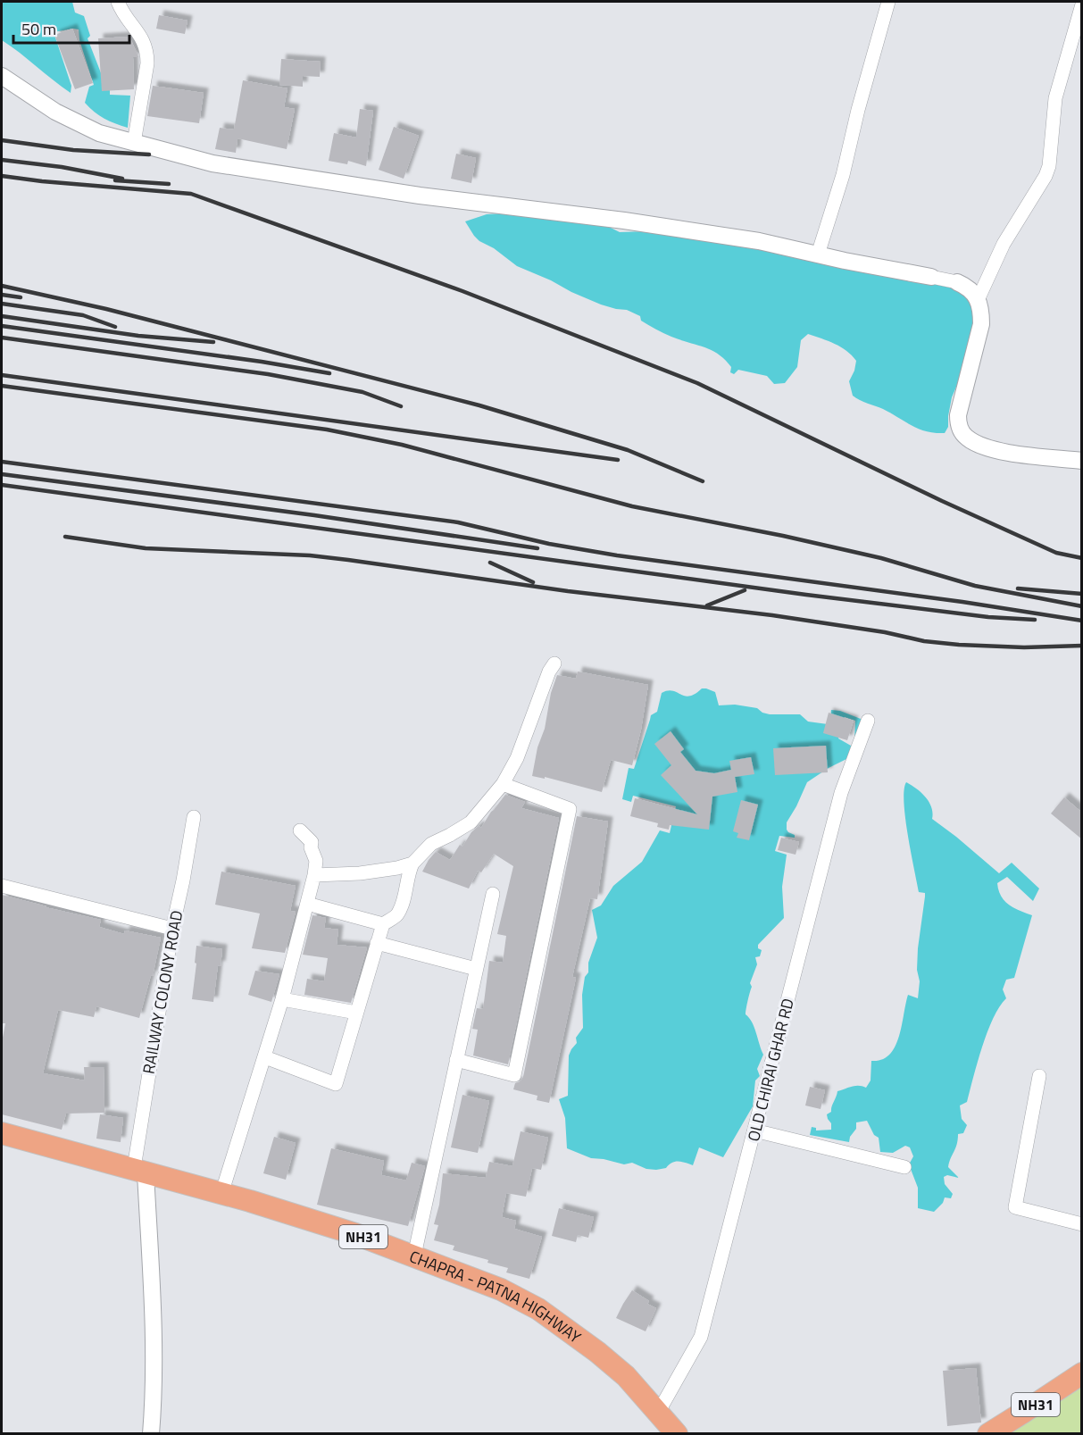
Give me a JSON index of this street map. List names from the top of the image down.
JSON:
{
  "streets": {
    "highway": ["NH31", "CHAPRA - PATNA HIGHWAY"],
    "street": ["RAILWAY COLONY ROAD", "OLD CHIRAI GHAR RD"]
  },
  "crossings": [
    ["RAILWAY COLONY ROAD", "CHAPRA - PATNA HIGHWAY"],
    ["OLD CHIRAI GHAR RD", "CHAPRA - PATNA HIGHWAY"]
  ],
  "scale_bar": "50 m"
}
